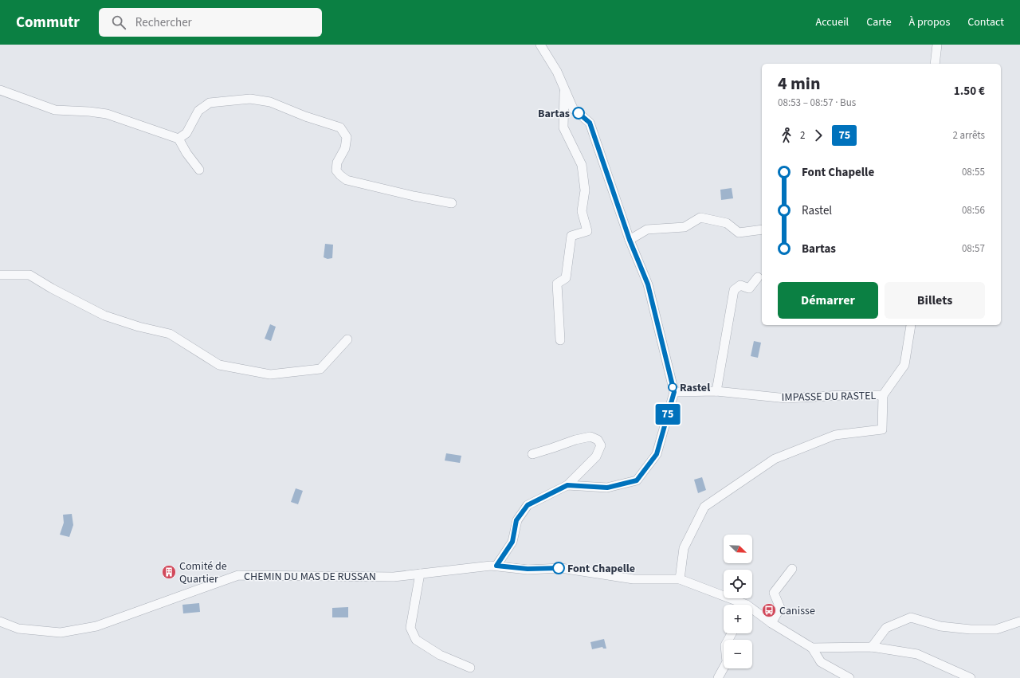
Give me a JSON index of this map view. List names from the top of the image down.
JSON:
{
  "streets": {
    "street": ["IMPASSE DU RASTEL", "CHEMIN DU MAS DE RUSSAN"]
  },
  "places": {
    "other": ["Bartas", "Rastel", "Font Chapelle"],
    "building": ["Comité de Quartier"],
    "bus stop": ["Canisse"]
  },
  "lines": ["bus line 75"],
  "north": "bottom right",
  "page": {
    "header": "Commutr",
    "search": "Rechercher",
    "nav": [
      "Accueil",
      "Carte",
      "À propos",
      "Contact"
    ],
    "on_map": "75",
    "heading": ["4 min", "08:53 – 08:57 · Bus", "1.50 €"],
    "legs": ["2", "75", "2 arrêts"],
    "list": [
      {
        "name": "Font Chapelle",
        "value": "08:55"
      },
      {
        "name": "Rastel",
        "value": "08:56"
      },
      {
        "name": "Bartas",
        "value": "08:57"
      }
    ],
    "buttons": ["Démarrer", "Billets"],
    "map_buttons": ["+", "−"]
  }
}
